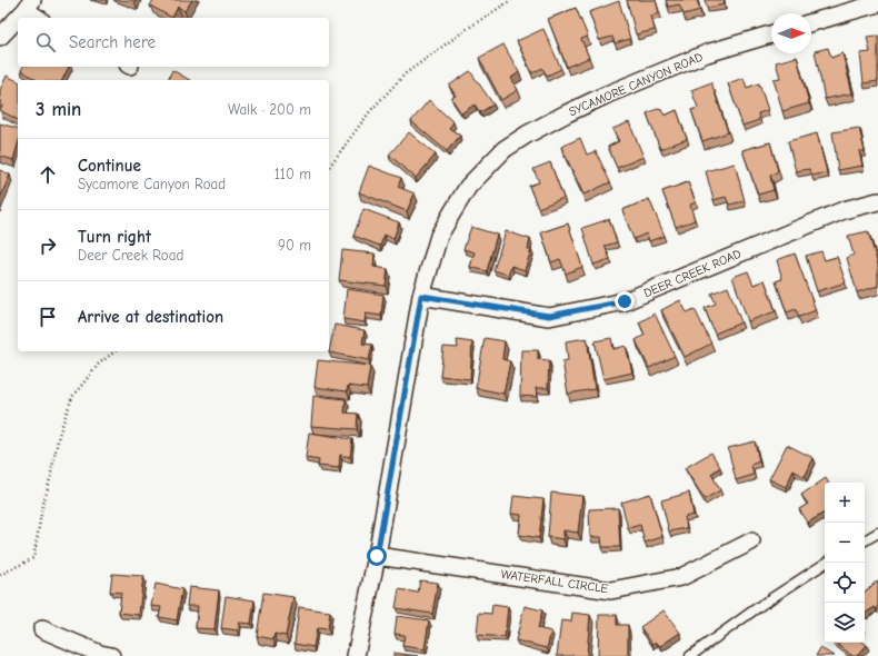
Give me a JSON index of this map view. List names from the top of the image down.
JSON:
{
  "streets": {
    "street": ["SYCAMORE CANYON ROAD", "DEER CREEK ROAD", "WATERFALL CIRCLE"]
  },
  "crossings": [
    ["SYCAMORE CANYON ROAD", "DEER CREEK ROAD"],
    ["SYCAMORE CANYON ROAD", "WATERFALL CIRCLE"]
  ],
  "north": "right",
  "page": {
    "search": "Search here",
    "heading": ["3 min", "Walk · 200 m"],
    "list": [
      ["Continue", "Sycamore Canyon Road", "110 m"],
      ["Turn right", "Deer Creek Road", "90 m"],
      "Arrive at destination"
    ],
    "map_buttons": ["+", "−"]
  }
}
